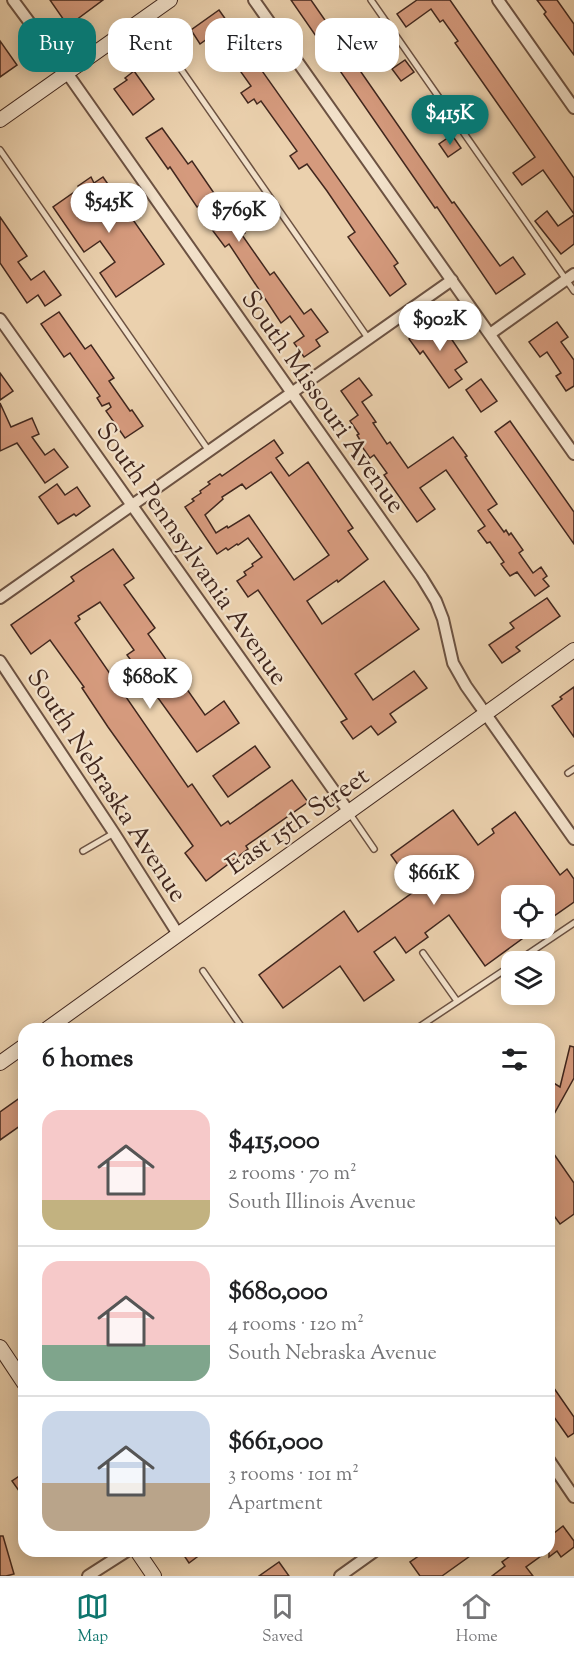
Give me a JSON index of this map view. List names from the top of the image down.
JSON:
{
  "streets": {
    "main road": ["East 15th Street"],
    "street": ["South Missouri Avenue", "South Pennsylvania Avenue", "South Nebraska Avenue"]
  },
  "crossings": [
    ["South Missouri Avenue", "East 15th Street"],
    ["South Pennsylvania Avenue", "East 15th Street"],
    ["South Nebraska Avenue", "East 15th Street"]
  ],
  "page": {
    "chip": [
      "Buy",
      "Rent",
      "Filters",
      "New"
    ],
    "price": [
      "$415K",
      "$545K",
      "$769K",
      "$902K",
      "$680K",
      "$661K"
    ],
    "heading": "6 homes",
    "list": [
      {
        "name": "$415,000",
        "note": "2 rooms · 70 m² · South Illinois Avenue"
      },
      {
        "name": "$680,000",
        "note": "4 rooms · 120 m² · South Nebraska Avenue"
      },
      {
        "name": "$661,000",
        "note": "3 rooms · 101 m² · Apartment"
      }
    ],
    "tabs": ["Map", "Saved", "Home"]
  }
}
